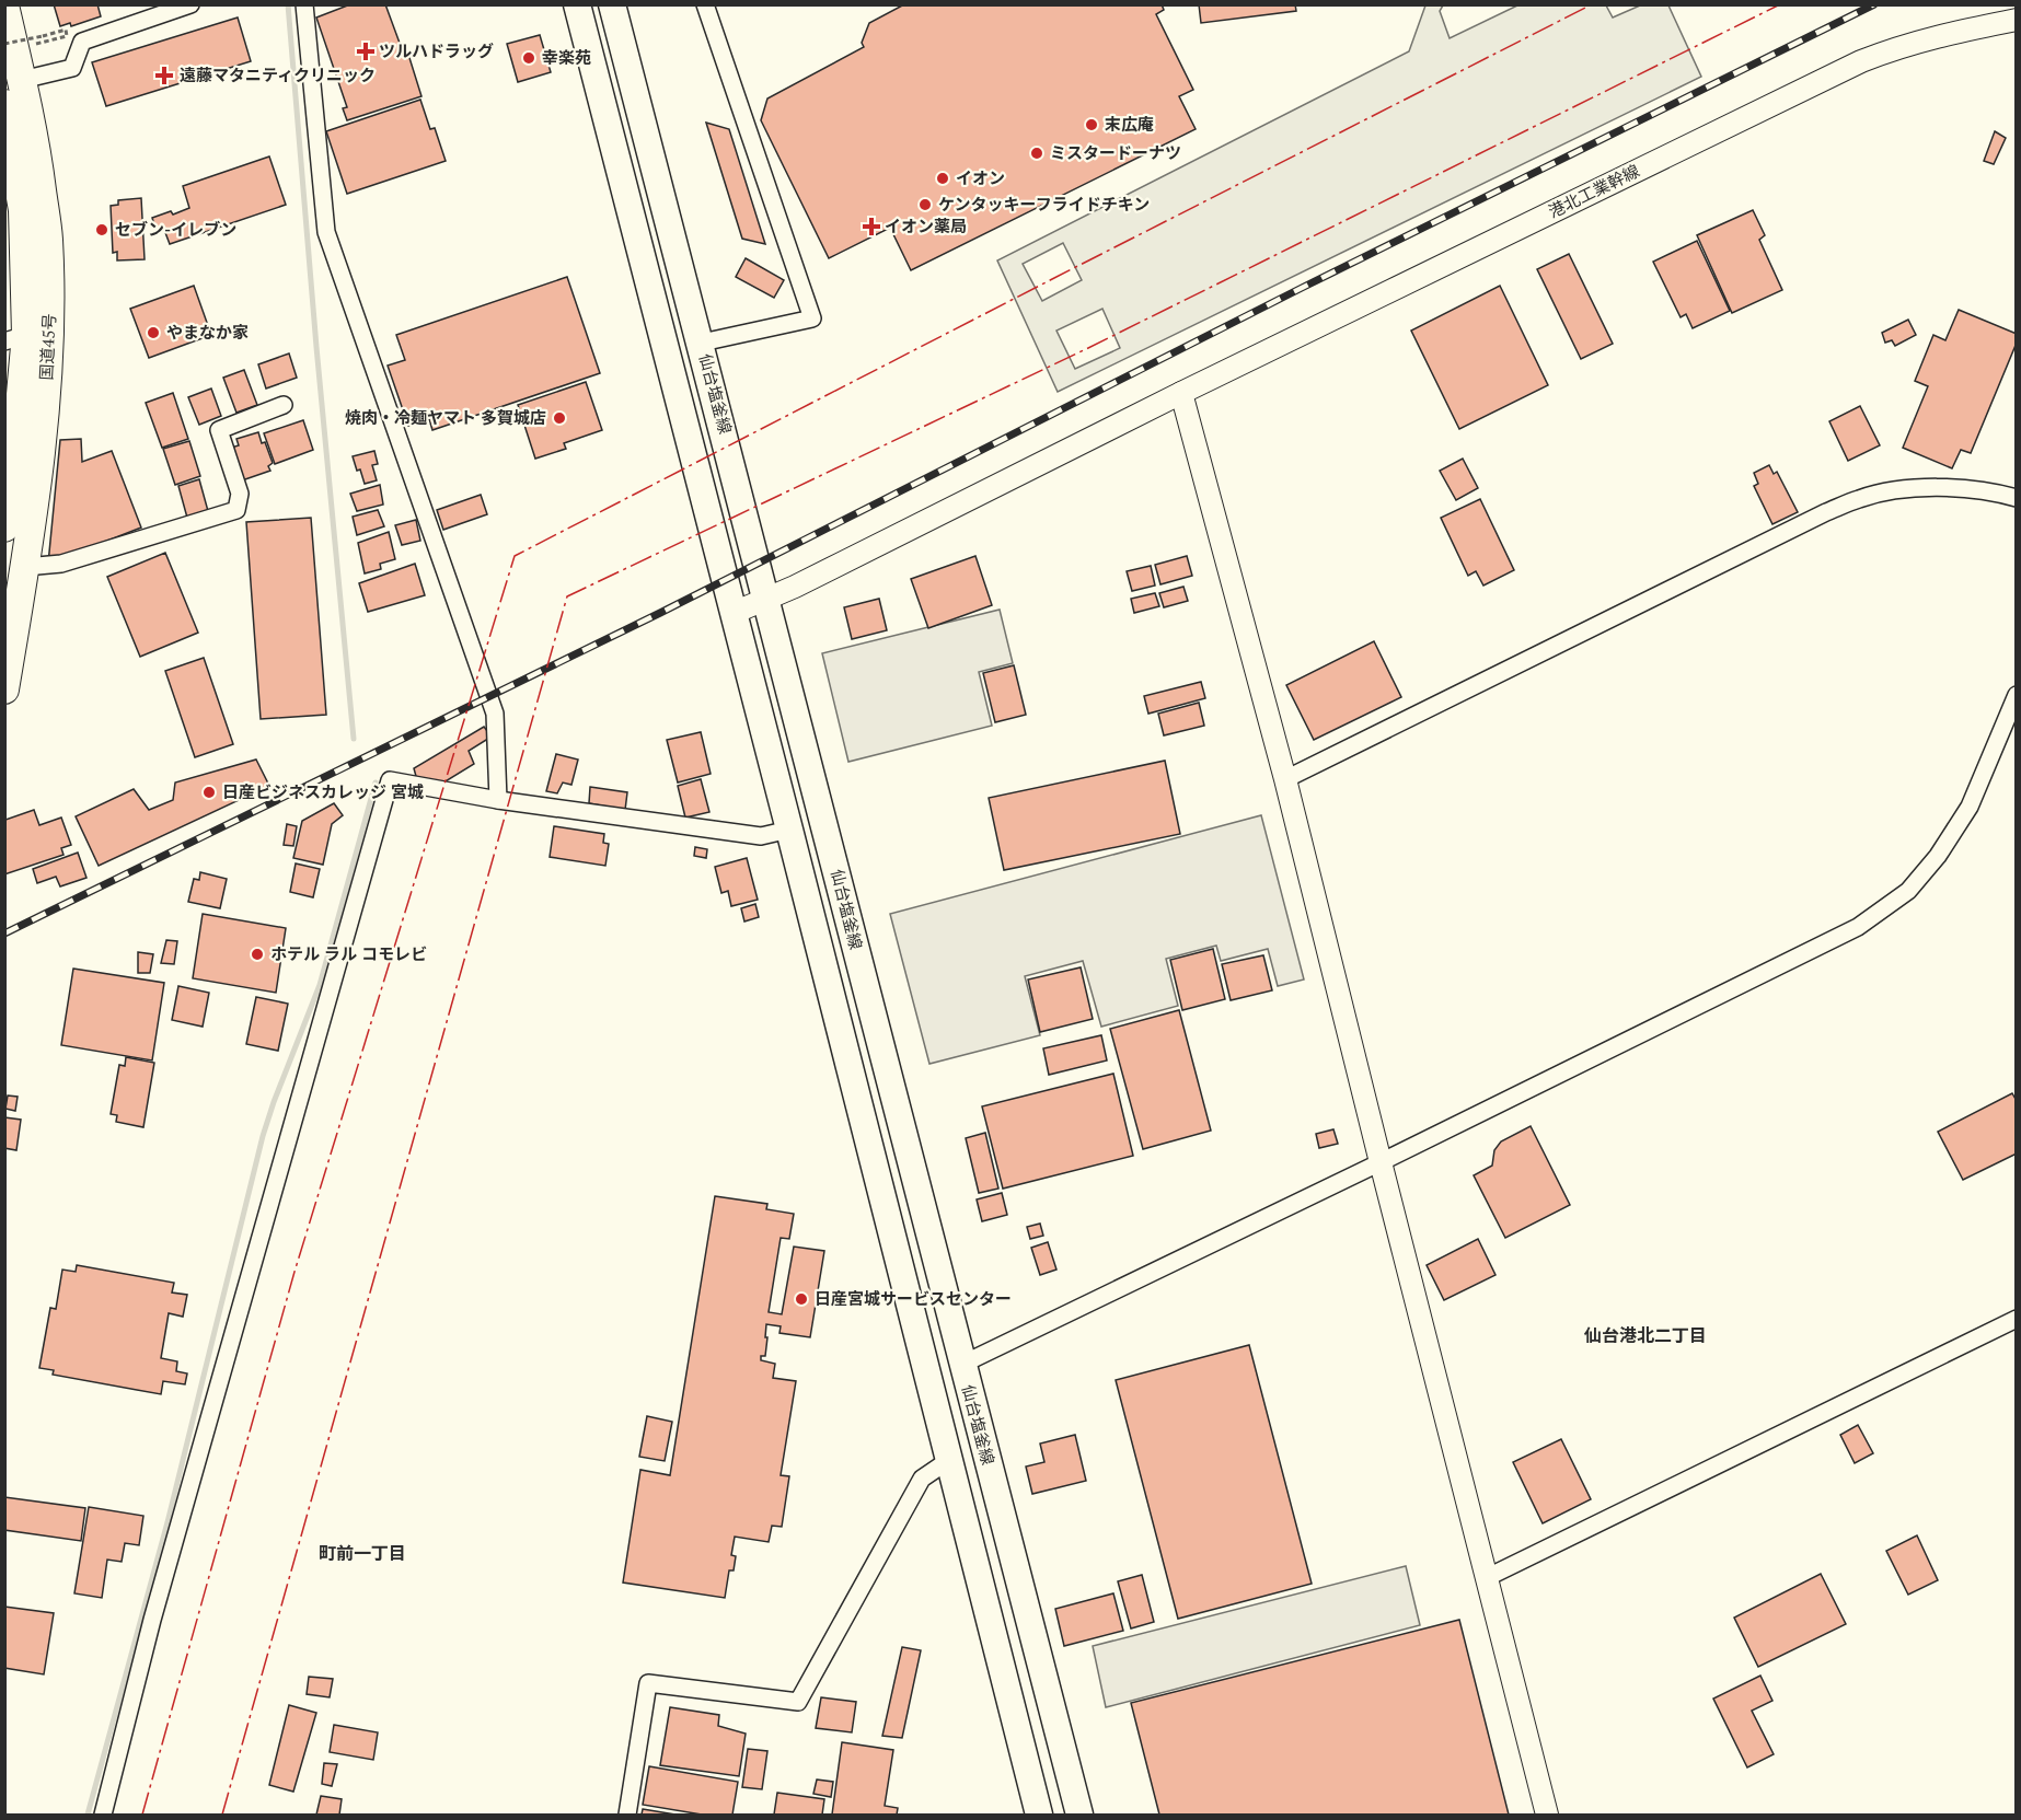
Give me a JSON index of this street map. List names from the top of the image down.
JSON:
{
  "streets": {
    "highway": ["国道45号"],
    "main road": ["仙台塩釜線"],
    "street": ["港北工業幹線"]
  },
  "crossings": [
    ["港北工業幹線", "仙台塩釜線"]
  ],
  "districts": ["仙台港北二丁目", "町前一丁目"],
  "places": {
    "health": ["ツルハドラッグ", "遠藤マタニティクリニック", "イオン薬局"],
    "other": [
      "幸楽苑",
      "末広庵",
      "ミスタードーナツ",
      "イオン",
      "ケンタッキーフライドチキン",
      "セブン-イレブン",
      "やまなか家",
      "焼肉・冷麺ヤマト 多賀城店",
      "日産ビジネスカレッジ 宮城",
      "ホテル ラル コモレビ",
      "日産宮城サービスセンター"
    ]
  }
}
